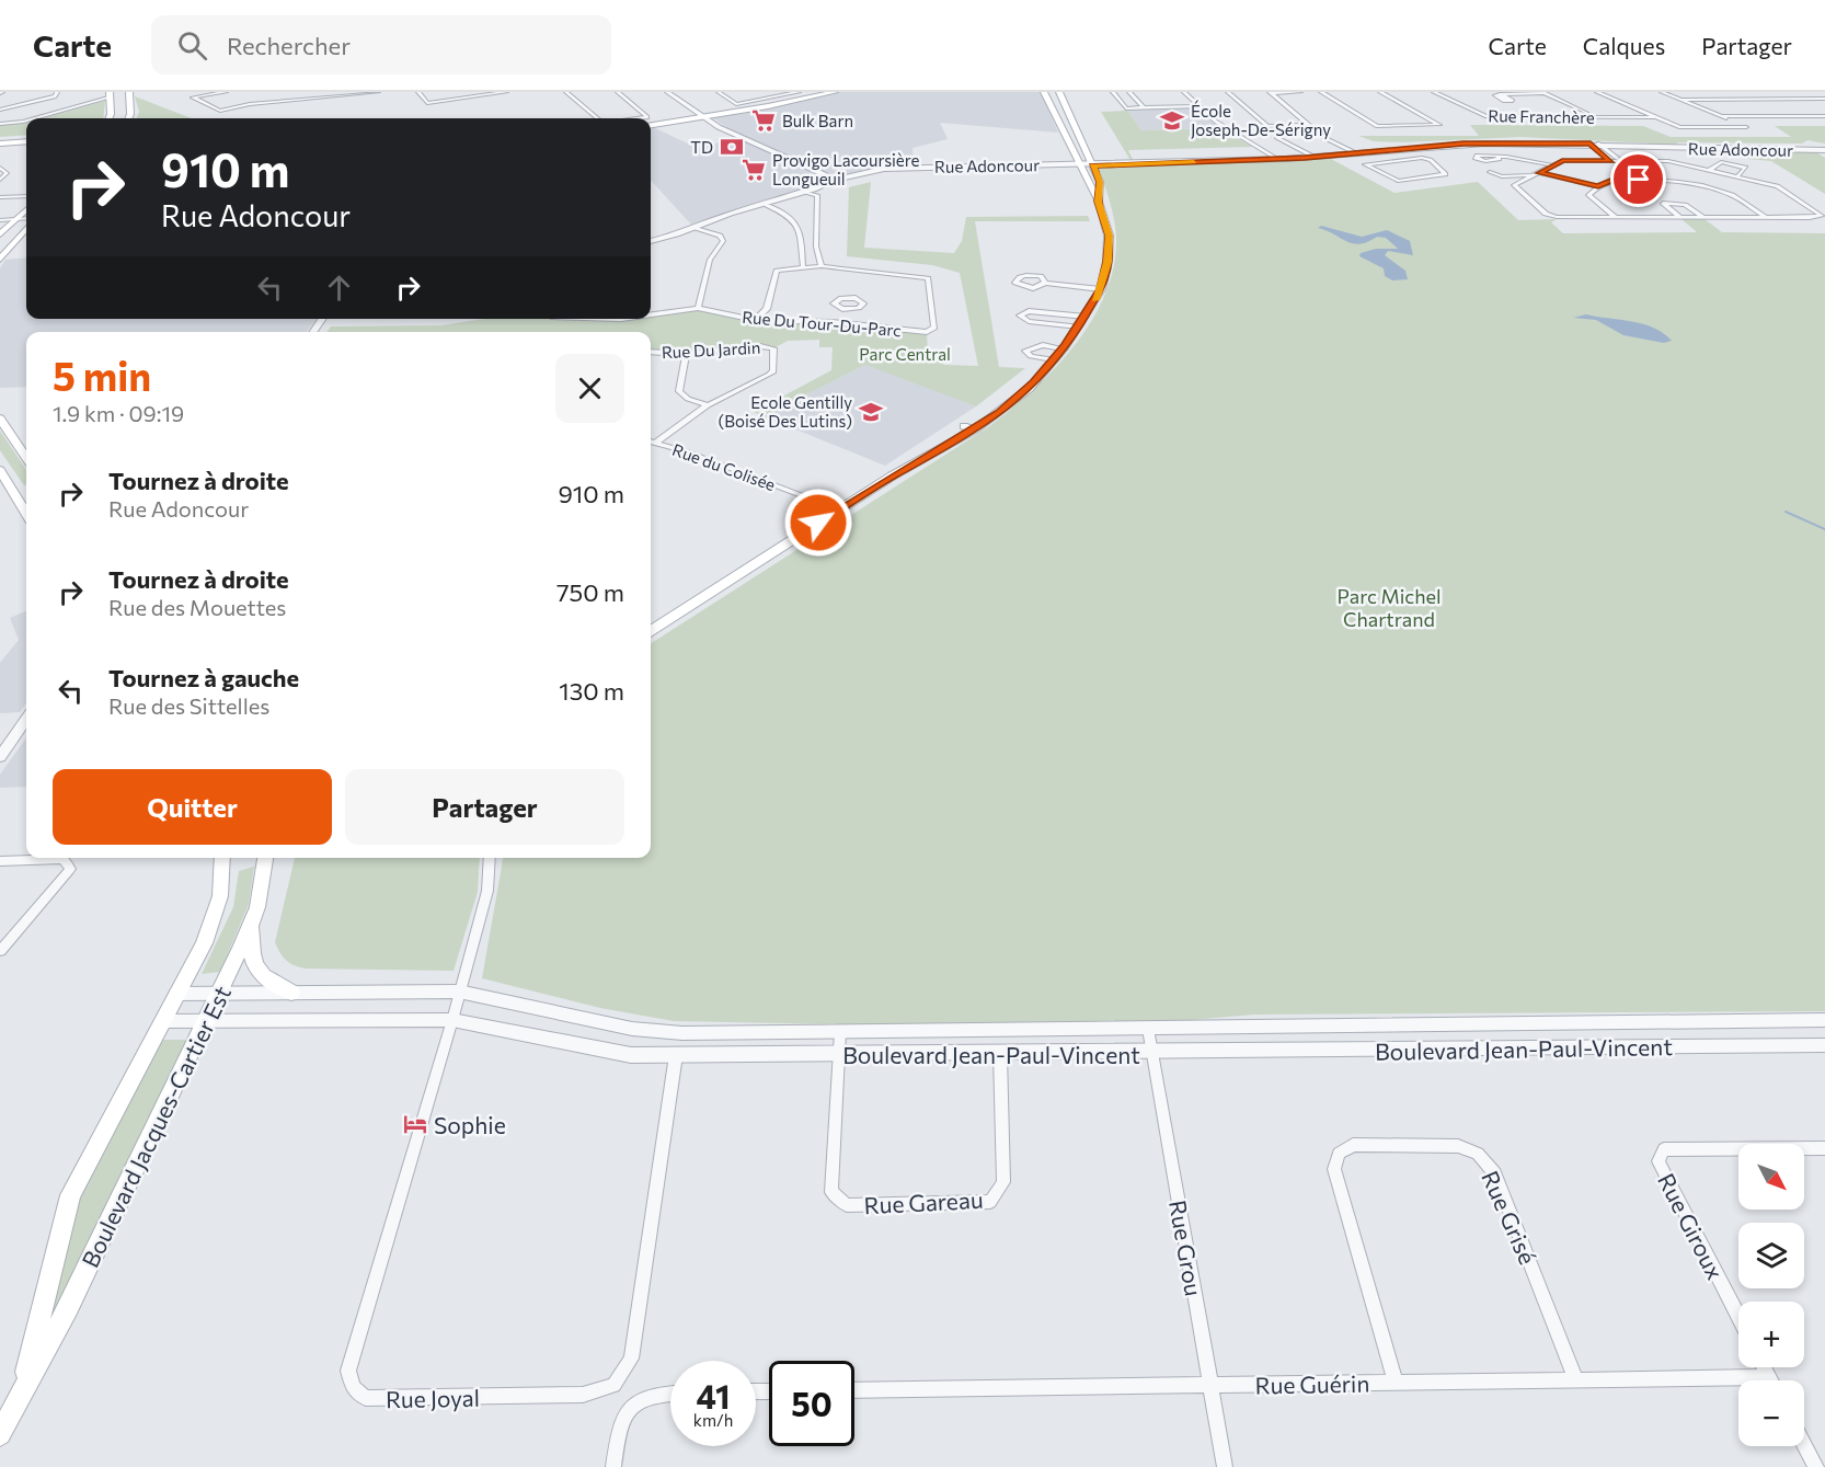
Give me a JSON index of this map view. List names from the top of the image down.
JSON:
{
  "streets": {
    "main road": ["Boulevard Jacques-Cartier Est"],
    "street": [
      "Rue Franchère",
      "Rue Adoncour",
      "Rue Du Tour-Du-Parc",
      "Rue Du Jardin",
      "Rue du Colisée",
      "Boulevard Jean-Paul-Vincent",
      "Rue Gareau",
      "Rue Grisé",
      "Rue Giroux",
      "Rue Grou",
      "Rue Guérin",
      "Rue Joyal"
    ]
  },
  "crossings": [
    ["Rue Du Jardin", "Rue du Colisée"],
    ["Boulevard Jean-Paul-Vincent", "Boulevard Jacques-Cartier Est"],
    ["Boulevard Jean-Paul-Vincent", "Rue Gareau"],
    ["Boulevard Jean-Paul-Vincent", "Rue Grou"],
    ["Boulevard Jean-Paul-Vincent", "Rue Joyal"],
    ["Rue Grisé", "Rue Guérin"],
    ["Rue Grou", "Rue Guérin"]
  ],
  "parks": ["Parc Central", "Parc Michel Chartrand"],
  "places": {
    "supermarket": ["Bulk Barn", "Provigo Lacoursière Longueuil"],
    "school or university": ["École Joseph-De-Sérigny", "Ecole Gentilly (Boisé Des Lutins)"],
    "bank": ["TD"],
    "hotel": ["Sophie"]
  },
  "north": "bottom right",
  "page": {
    "header": "Carte",
    "search": "Rechercher",
    "nav": ["Carte", "Calques", "Partager"],
    "turn": ["910 m", "Rue Adoncour"],
    "heading": ["5 min", "1.9 km · 09:19"],
    "list": [
      {
        "name": "Tournez à droite",
        "note": "Rue Adoncour",
        "value": "910 m"
      },
      {
        "name": "Tournez à droite",
        "note": "Rue des Mouettes",
        "value": "750 m"
      },
      {
        "name": "Tournez à gauche",
        "note": "Rue des Sittelles",
        "value": "130 m"
      }
    ],
    "buttons": ["Quitter", "Partager"],
    "map_buttons": ["+", "−"],
    "speed": "41 km/h",
    "limit": "50"
  }
}
